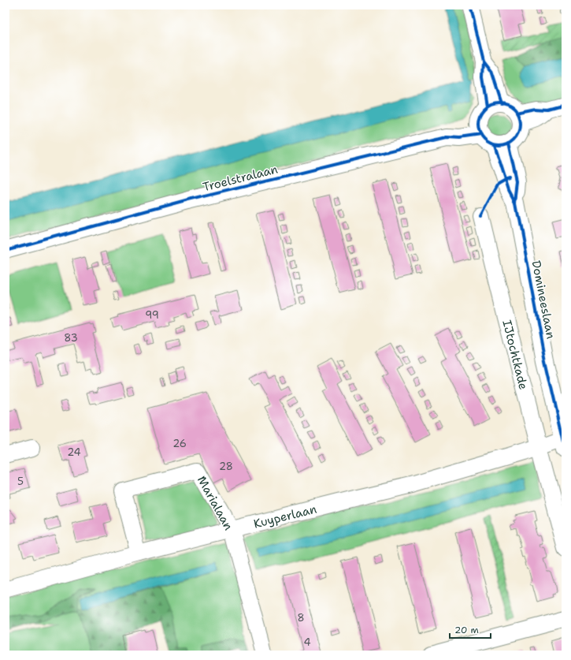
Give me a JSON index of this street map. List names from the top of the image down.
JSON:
{
  "streets": {
    "street": [
      "Troelstralaan",
      "Domineeslaan",
      "IJtochtkade",
      "Marialaan",
      "Kuyperlaan"
    ]
  },
  "crossings": [
    ["Troelstralaan", "Domineeslaan"],
    ["Domineeslaan", "Kuyperlaan"],
    ["IJtochtkade", "Kuyperlaan"],
    ["Marialaan", "Kuyperlaan"]
  ],
  "house_numbers": [
    "99",
    "83",
    "26",
    "24",
    "28",
    "5",
    "8",
    "4"
  ],
  "scale_bar": "20 m"
}
